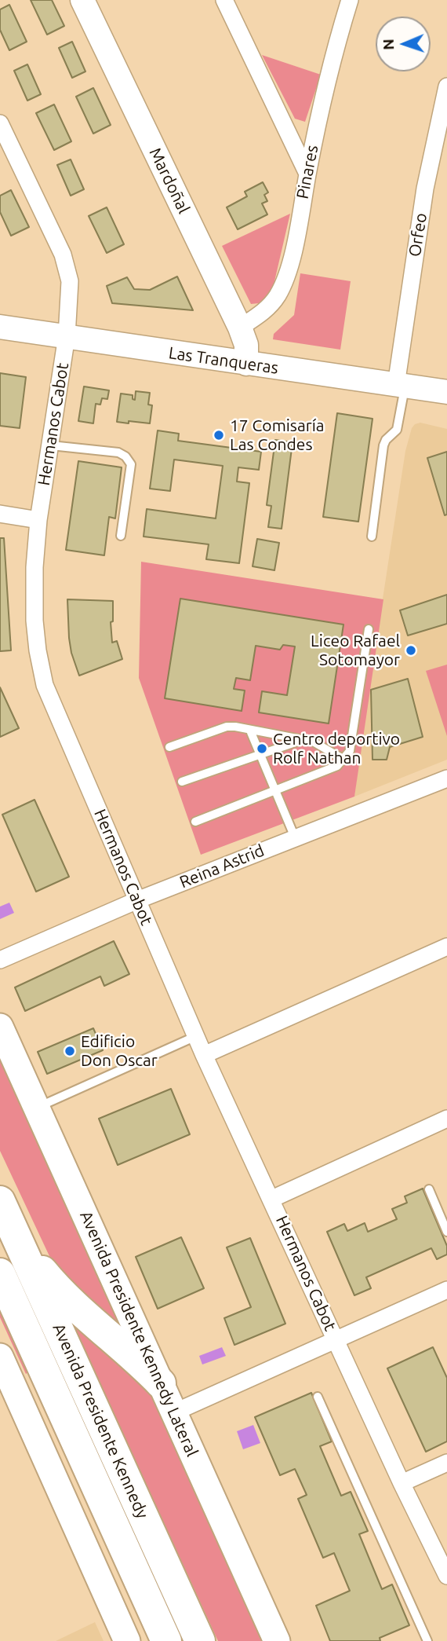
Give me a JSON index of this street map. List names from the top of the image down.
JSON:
{
  "streets": {
    "highway": ["Avenida Presidente Kennedy"],
    "main road": ["Mardoñal", "Las Tranqueras", "Avenida Presidente Kennedy Lateral"],
    "street": [
      "Pinares",
      "Orfeo",
      "Hermanos Cabot",
      "Reina Astrid"
    ]
  },
  "crossings": [
    ["Pinares", "Mardoñal"],
    ["Mardoñal", "Las Tranqueras"],
    ["Orfeo", "Las Tranqueras"],
    ["Las Tranqueras", "Hermanos Cabot"],
    ["Hermanos Cabot", "Reina Astrid"]
  ],
  "places": [
    "17 Comisaría Las Condes",
    "Liceo Rafael Sotomayor",
    "Centro deportivo Rolf Nathan",
    "Edificio Don Oscar"
  ],
  "north": "left"
}
